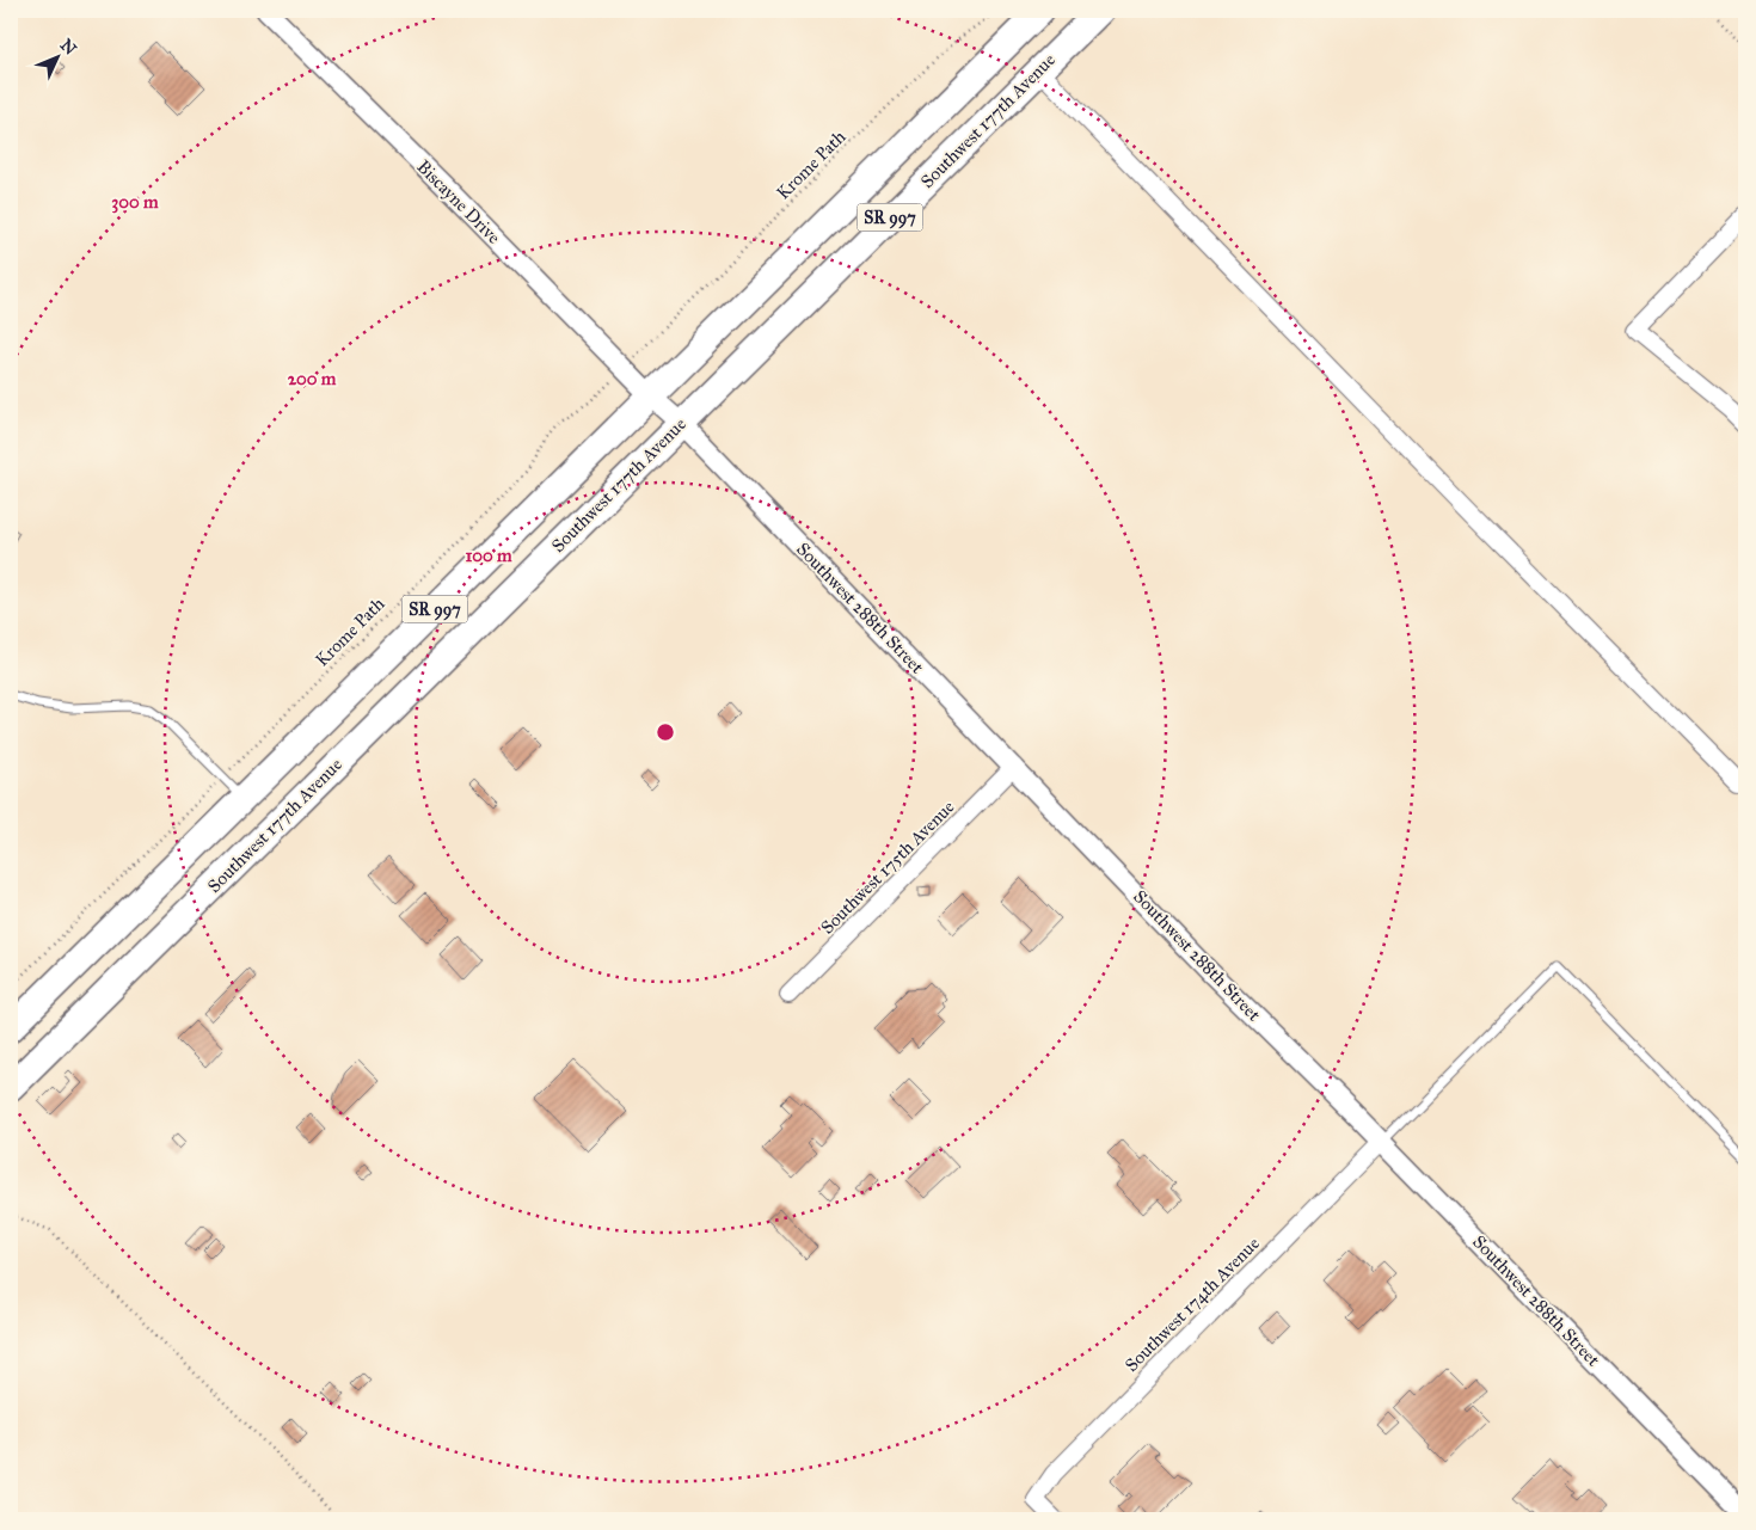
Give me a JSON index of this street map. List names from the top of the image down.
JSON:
{
  "streets": {
    "highway": ["Southwest 177th Avenue", "SR 997"],
    "street": [
      "Biscayne Drive",
      "Southwest 288th Street",
      "Southwest 175th Avenue",
      "Southwest 174th Avenue"
    ],
    "path": ["Krome Path"]
  },
  "crossings": [
    ["Southwest 177th Avenue", "Southwest 288th Street"],
    ["Biscayne Drive", "SR 997"],
    ["Biscayne Drive", "Southwest 288th Street"],
    ["SR 997", "Southwest 288th Street"],
    ["Southwest 288th Street", "Southwest 175th Avenue"],
    ["Southwest 288th Street", "Southwest 174th Avenue"]
  ],
  "north": "top right",
  "rings": ["300 m", "200 m", "100 m"]
}
